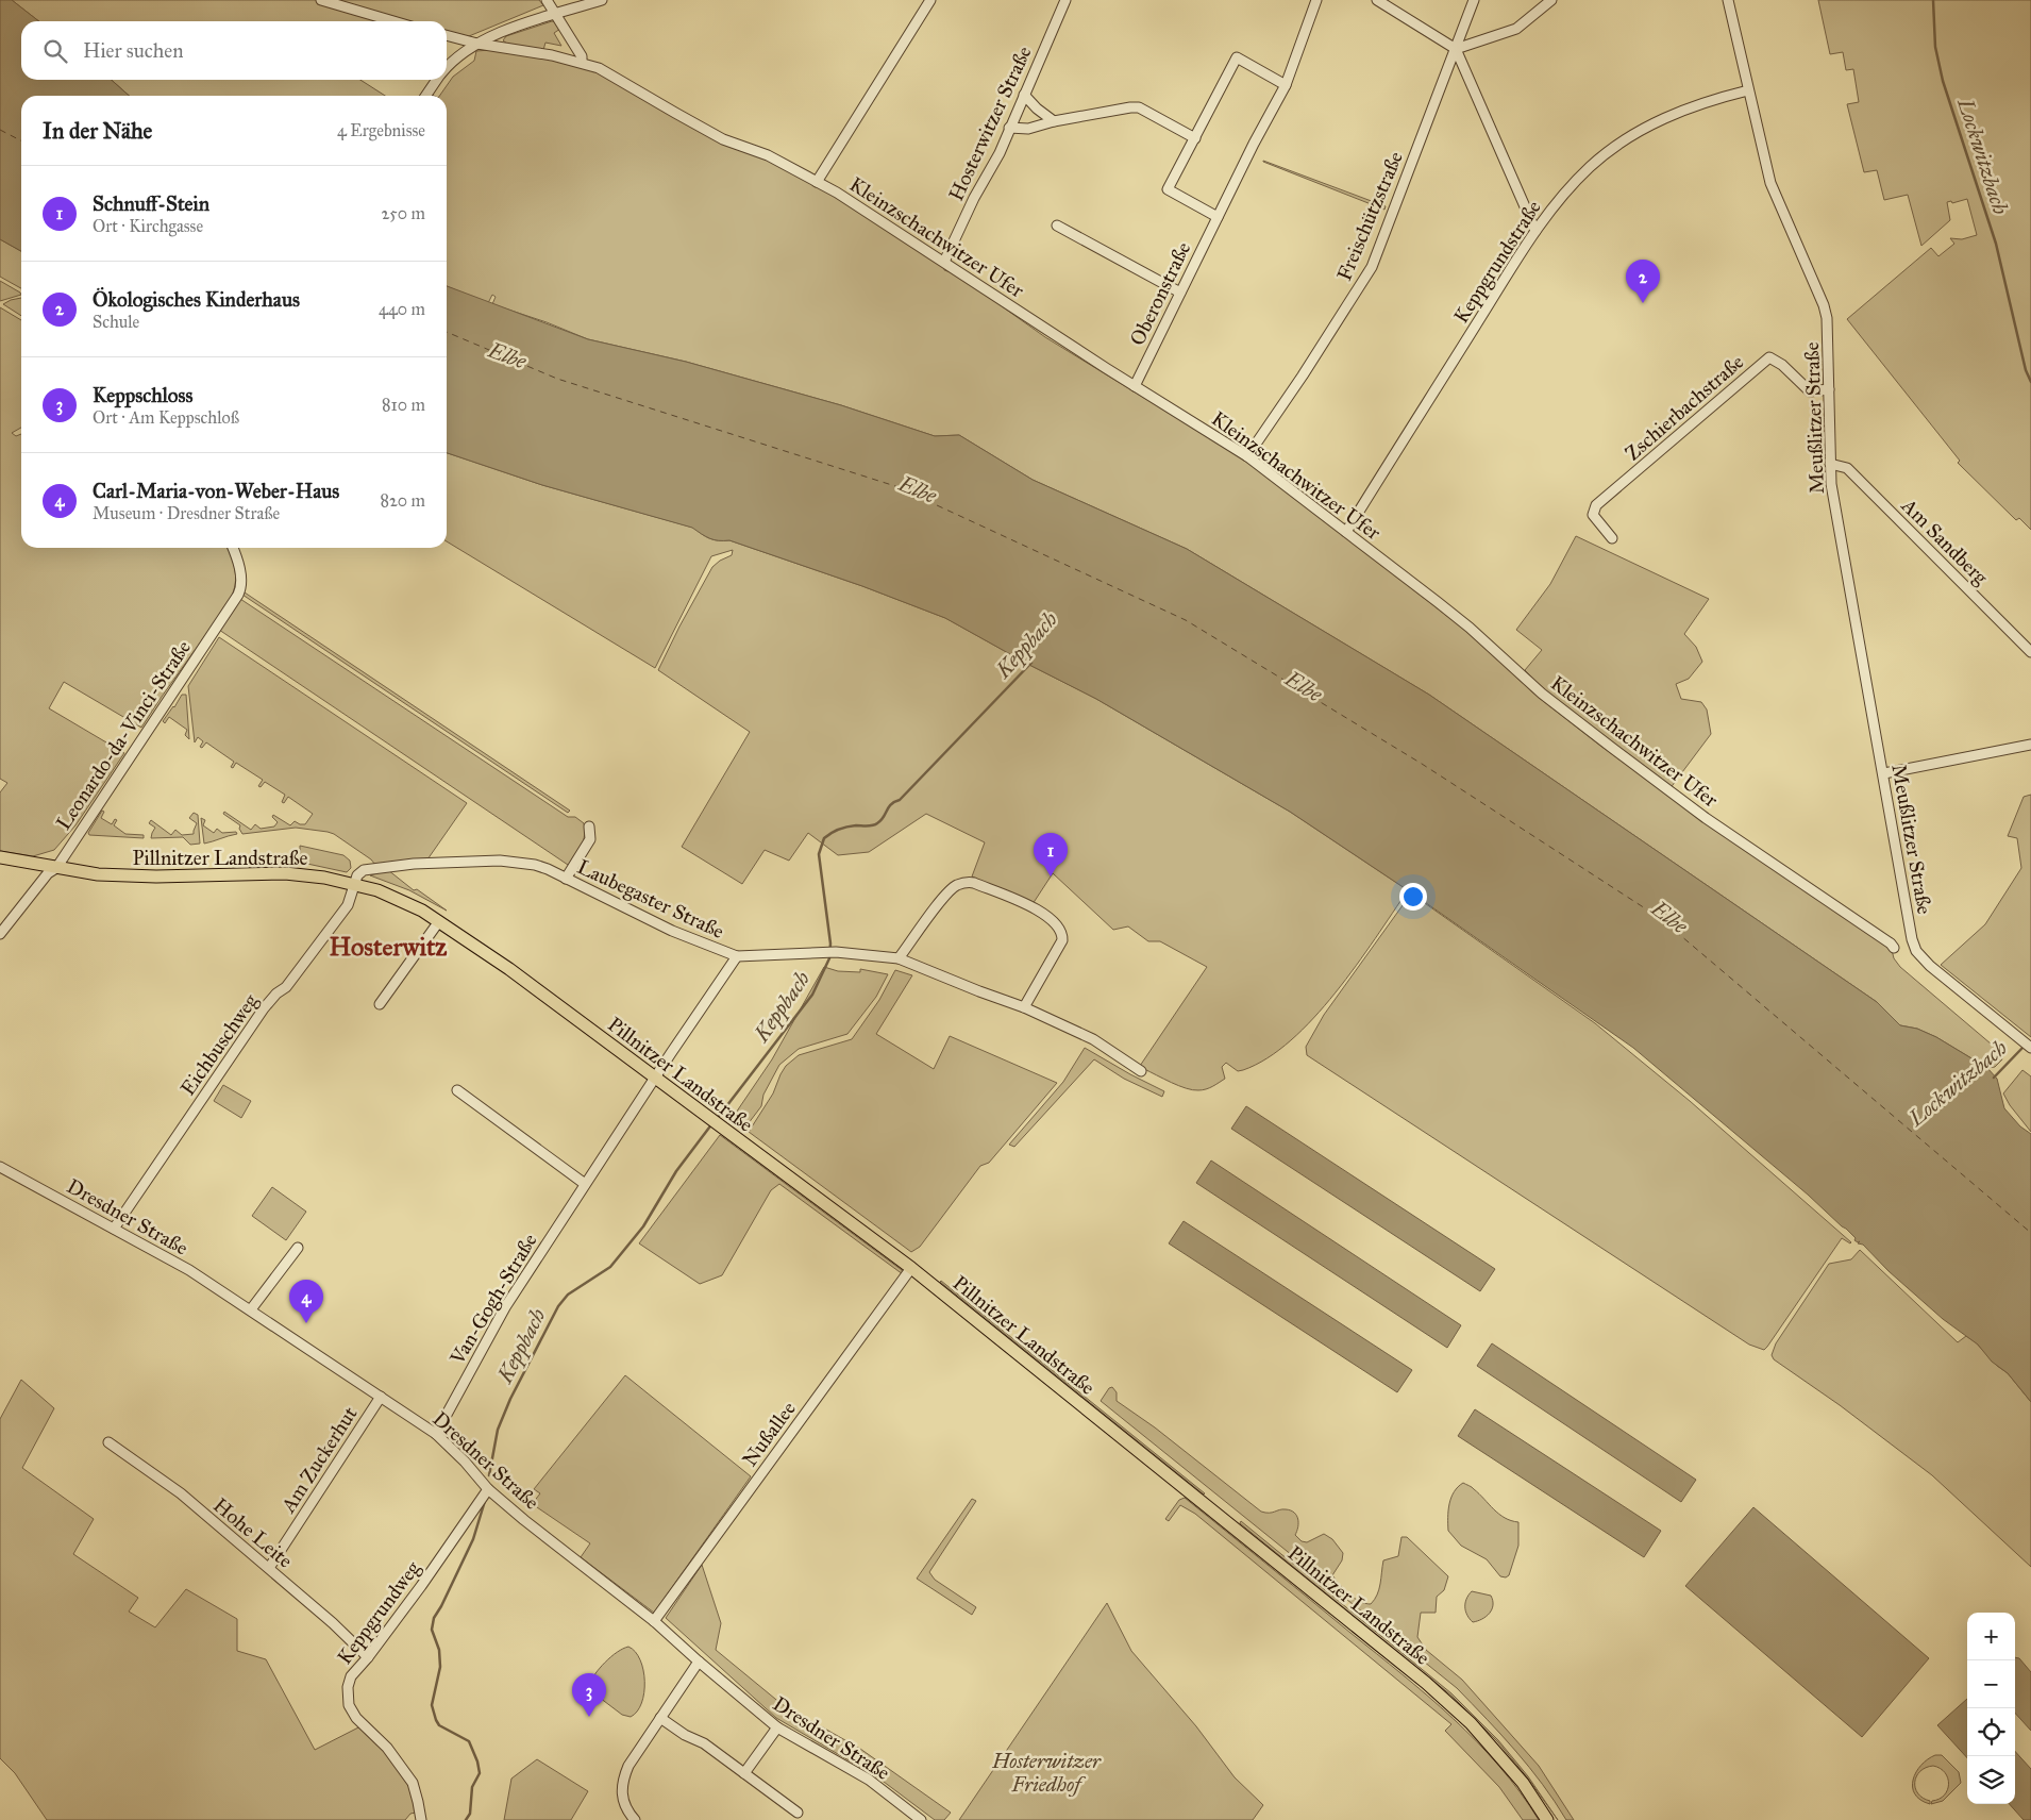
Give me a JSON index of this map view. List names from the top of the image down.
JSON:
{
  "streets": {
    "main road": ["Pillnitzer Landstraße"],
    "street": [
      "Hosterwitzer Straße",
      "Freischützstraße",
      "Kleinzschachwitzer Ufer",
      "Keppgrundstraße",
      "Oberonstraße",
      "Zschierbachstraße",
      "Meußlitzer Straße",
      "Am Sandberg",
      "Leonardo-da-Vinci-Straße",
      "Laubegaster Straße",
      "Eichbuschweg",
      "Dresdner Straße",
      "Van-Gogh-Straße",
      "Nußallee",
      "Am Zuckerhut",
      "Hohe Leite",
      "Keppgrundweg"
    ]
  },
  "crossings": [
    ["Hosterwitzer Straße", "Kleinzschachwitzer Ufer"],
    ["Freischützstraße", "Kleinzschachwitzer Ufer"],
    ["Kleinzschachwitzer Ufer", "Keppgrundstraße"],
    ["Kleinzschachwitzer Ufer", "Oberonstraße"],
    ["Keppgrundstraße", "Meußlitzer Straße"],
    ["Zschierbachstraße", "Meußlitzer Straße"],
    ["Meußlitzer Straße", "Am Sandberg"],
    ["Leonardo-da-Vinci-Straße", "Pillnitzer Landstraße"],
    ["Pillnitzer Landstraße", "Laubegaster Straße"],
    ["Pillnitzer Landstraße", "Eichbuschweg"],
    ["Pillnitzer Landstraße", "Van-Gogh-Straße"],
    ["Pillnitzer Landstraße", "Nußallee"],
    ["Laubegaster Straße", "Eichbuschweg"],
    ["Laubegaster Straße", "Van-Gogh-Straße"],
    ["Eichbuschweg", "Dresdner Straße"],
    ["Dresdner Straße", "Van-Gogh-Straße"],
    ["Dresdner Straße", "Nußallee"],
    ["Dresdner Straße", "Am Zuckerhut"],
    ["Dresdner Straße", "Keppgrundweg"],
    ["Am Zuckerhut", "Hohe Leite"],
    ["Hohe Leite", "Keppgrundweg"]
  ],
  "districts": ["Hosterwitz"],
  "water": ["Lockwitzbach", "Elbe", "Keppbach"],
  "parks": ["Hosterwitzer Friedhof"],
  "page": {
    "search": "Hier suchen",
    "heading": ["In der Nähe", "4 Ergebnisse"],
    "list": [
      {
        "mark": "1",
        "name": "Schnuff-Stein",
        "note": "Ort · Kirchgasse",
        "value": "250 m"
      },
      {
        "mark": "2",
        "name": "Ökologisches Kinderhaus",
        "note": "Schule",
        "value": "440 m"
      },
      {
        "mark": "3",
        "name": "Keppschloss",
        "note": "Ort · Am Keppschloß",
        "value": "810 m"
      },
      {
        "mark": "4",
        "name": "Carl-Maria-von-Weber-Haus",
        "note": "Museum · Dresdner Straße",
        "value": "820 m"
      }
    ],
    "pins": [
      "2",
      "1",
      "4",
      "3"
    ],
    "map_buttons": ["+", "−"]
  }
}
